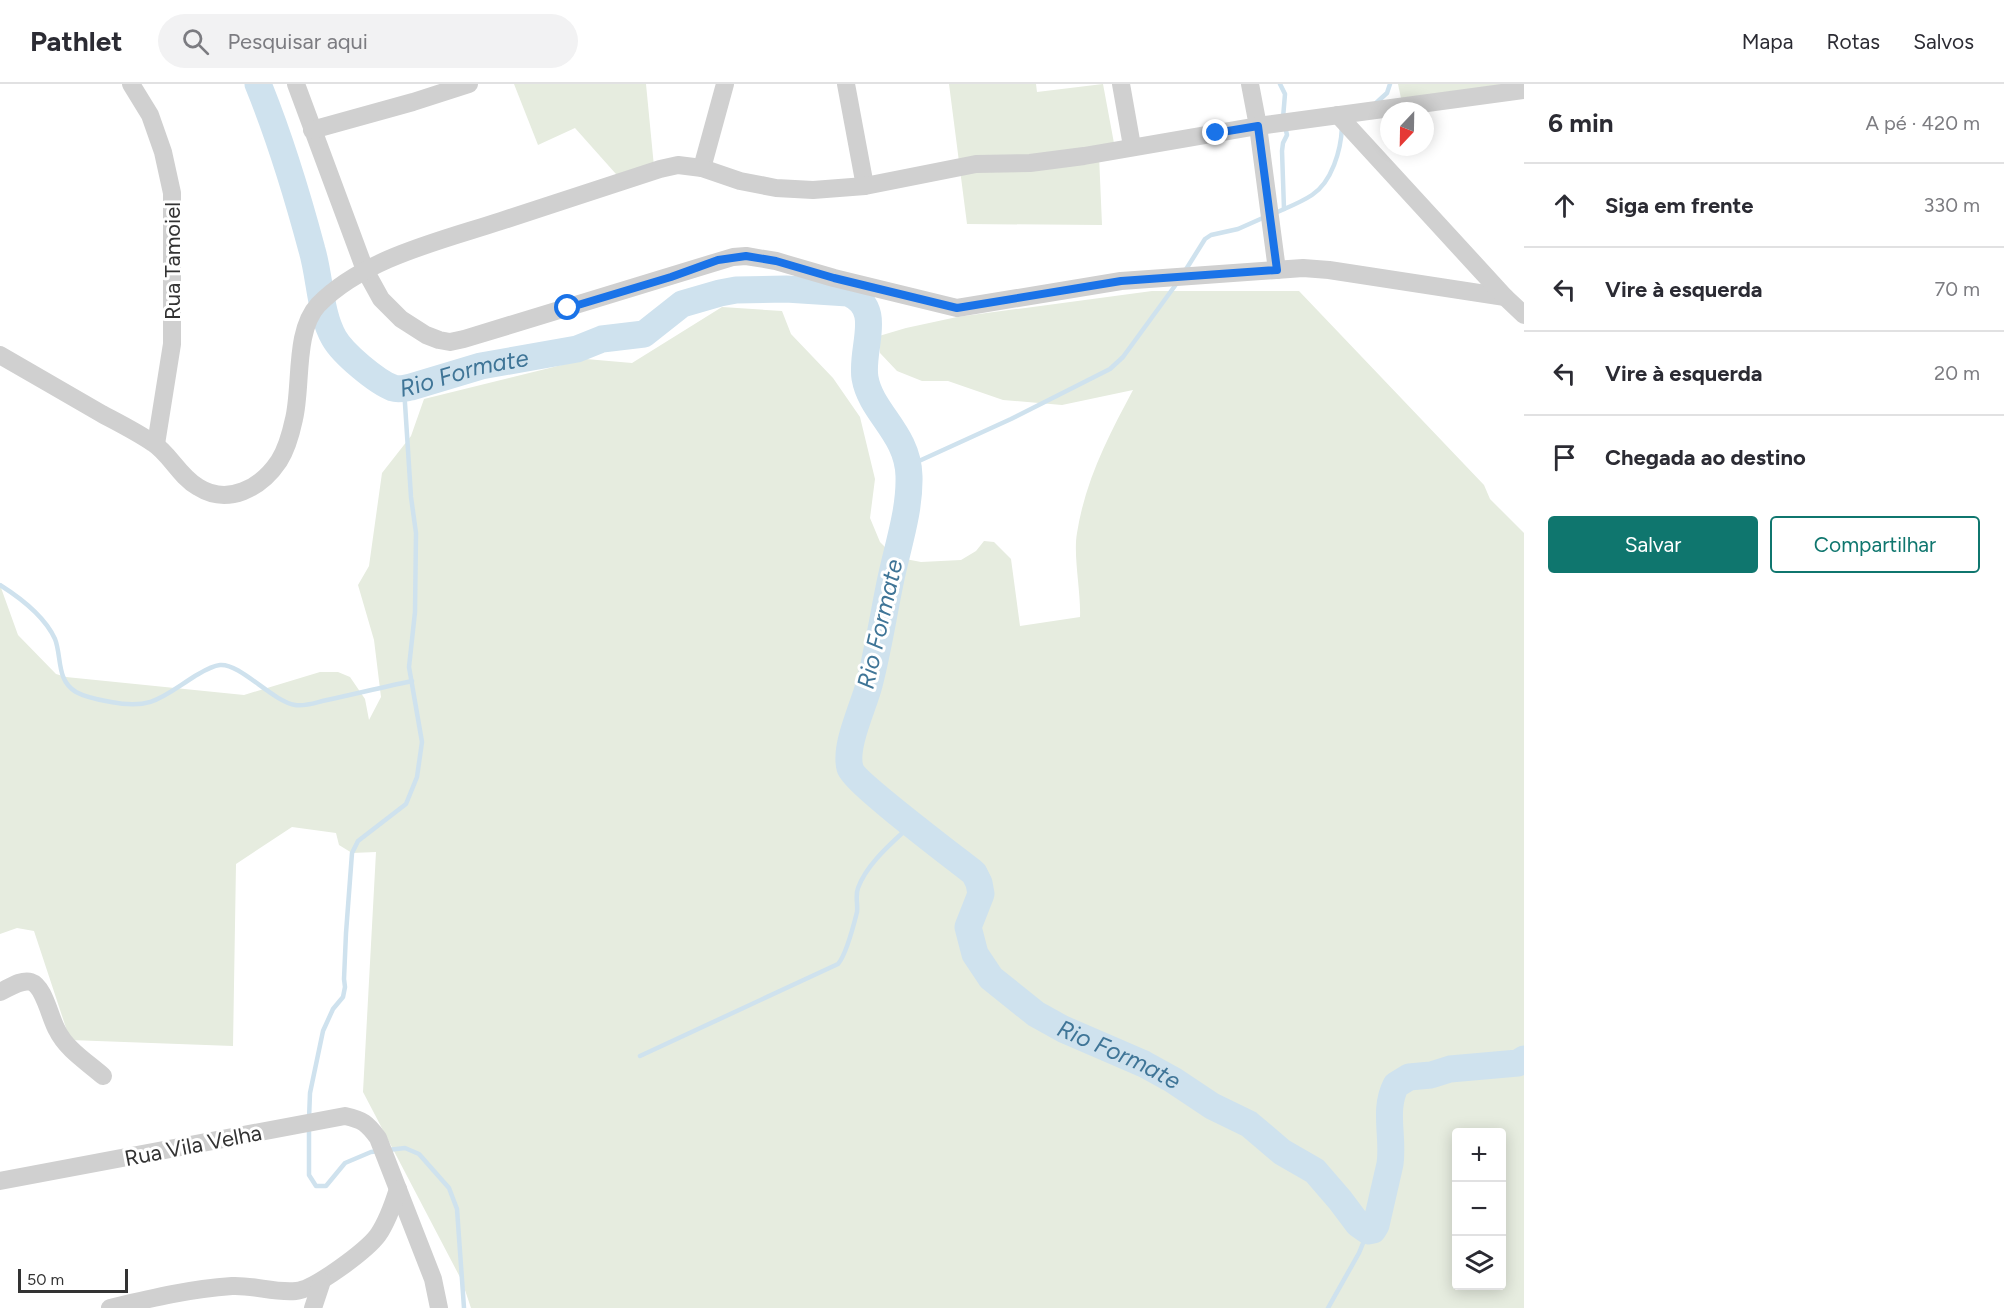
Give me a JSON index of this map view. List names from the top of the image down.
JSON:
{
  "streets": {
    "street": ["Rua Tamoiel", "Rua Vila Velha"]
  },
  "water": ["Rio Formate"],
  "scale_bar": "50 m",
  "north": "bottom",
  "page": {
    "header": "Pathlet",
    "search": "Pesquisar aqui",
    "nav": ["Mapa", "Rotas", "Salvos"],
    "heading": ["6 min", "A pé · 420 m"],
    "list": [
      ["Siga em frente", "330 m"],
      ["Vire à esquerda", "70 m"],
      ["Vire à esquerda", "20 m"],
      "Chegada ao destino"
    ],
    "buttons": ["Salvar", "Compartilhar"],
    "map_buttons": ["+", "−"],
    "scale": "50 m"
  }
}
